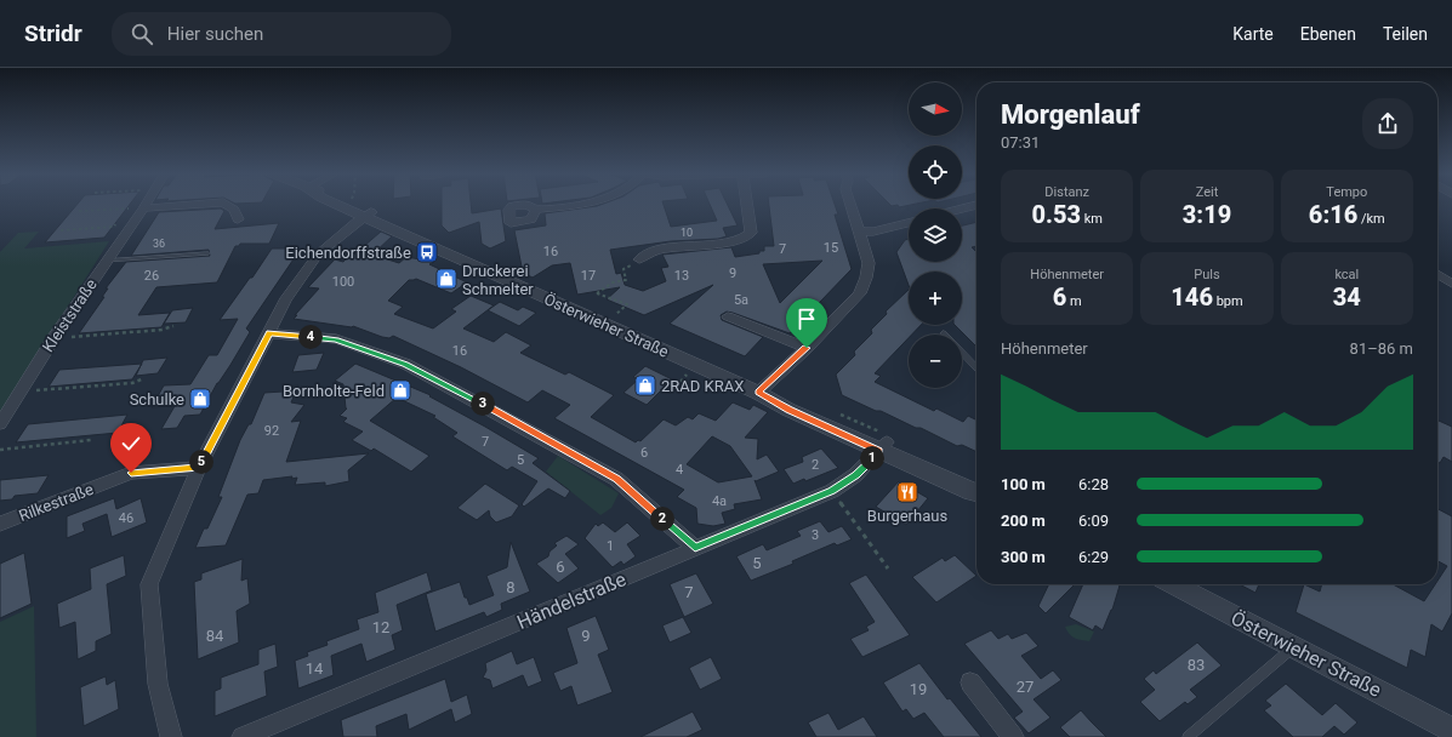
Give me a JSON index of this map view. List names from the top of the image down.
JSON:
{
  "streets": {
    "street": [
      "Kleiststraße",
      "Österwieher Straße",
      "Rilkestraße",
      "Händelstraße"
    ]
  },
  "crossings": [
    ["Österwieher Straße", "Händelstraße"]
  ],
  "places": {
    "bus stop": ["Eichendorffstraße"],
    "shop": [
      "Druckerei Schmelter",
      "2RAD KRAX",
      "Bornholte-Feld",
      "Schulke"
    ],
    "restaurant": ["Burgerhaus"]
  },
  "house_numbers": [
    "10",
    "36",
    "15",
    "7",
    "16",
    "9",
    "26",
    "17",
    "13",
    "100",
    "5a",
    "16",
    "92",
    "7",
    "6",
    "5",
    "2",
    "4",
    "4a",
    "46",
    "3",
    "1",
    "5",
    "6",
    "8",
    "7",
    "12",
    "84",
    "9",
    "83",
    "14",
    "27",
    "19"
  ],
  "north": "right",
  "page": {
    "header": "Stridr",
    "search": "Hier suchen",
    "nav": ["Karte", "Ebenen", "Teilen"],
    "map_buttons": ["+", "−"],
    "heading": ["Morgenlauf", "07:31"],
    "stats": [
      ["Distanz", "0.53 km"],
      ["Zeit", "3:19"],
      ["Tempo", "6:16 /km"],
      ["Höhenmeter", "6 m"],
      ["Puls", "146 bpm"],
      ["kcal", "34"]
    ],
    "pins": [
      "4",
      "3",
      "1",
      "5",
      "2"
    ],
    "chart": ["Höhenmeter", "81–86 m"],
    "list": [
      {
        "name": "100 m",
        "note": "6:28"
      },
      {
        "name": "200 m",
        "note": "6:09"
      },
      {
        "name": "300 m",
        "note": "6:29"
      }
    ]
  }
}
